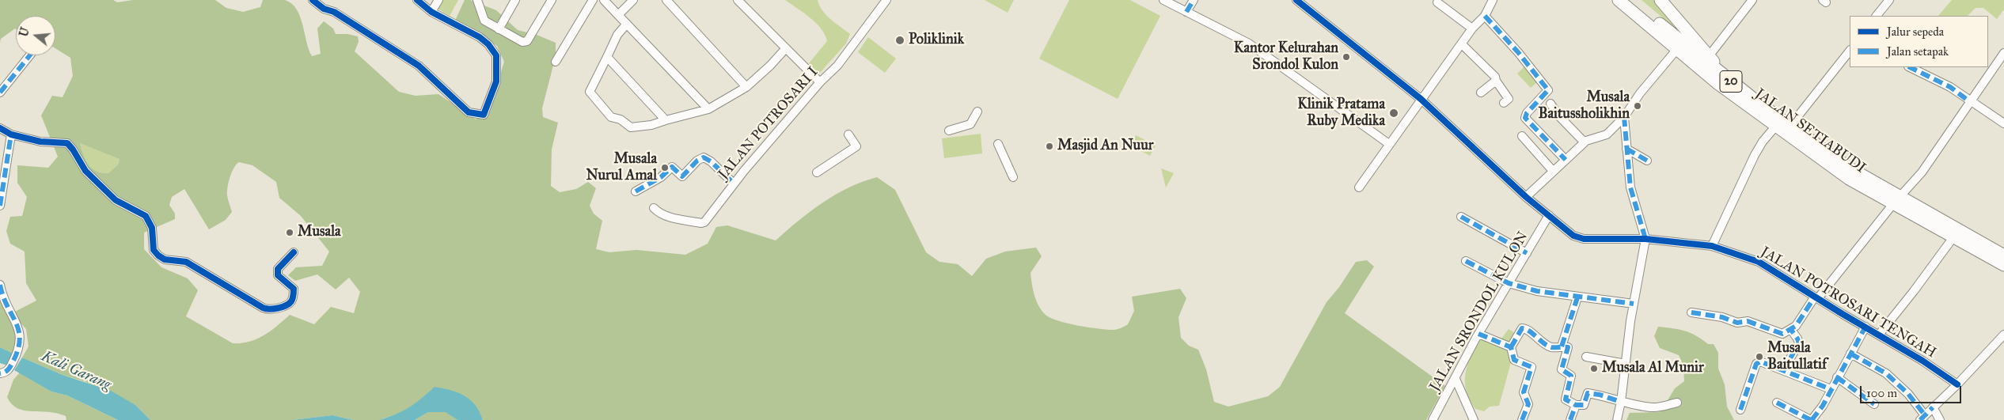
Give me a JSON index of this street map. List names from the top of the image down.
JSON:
{
  "streets": {
    "highway": ["20", "JALAN SETIABUDI"],
    "street": ["JALAN POTROSARI I", "JALAN POTROSARI TENGAH", "JALAN SRONDOL KULON"]
  },
  "crossings": [
    ["20", "JALAN SETIABUDI"],
    ["JALAN POTROSARI TENGAH", "JALAN SRONDOL KULON"]
  ],
  "water": ["Kali Garang"],
  "places": [
    "Poliklinik",
    "Kantor Kelurahan Srondol Kulon",
    "Musala Baitussholikhin",
    "Klinik Pratama Ruby Medika",
    "Masjid An Nuur",
    "Musala Nurul Amal",
    "Musala",
    "Musala Baitullatif",
    "Musala Al Munir"
  ],
  "legend": ["Jalur sepeda", "Jalan setapak"],
  "scale_bar": "100 m",
  "north": "left"
}
